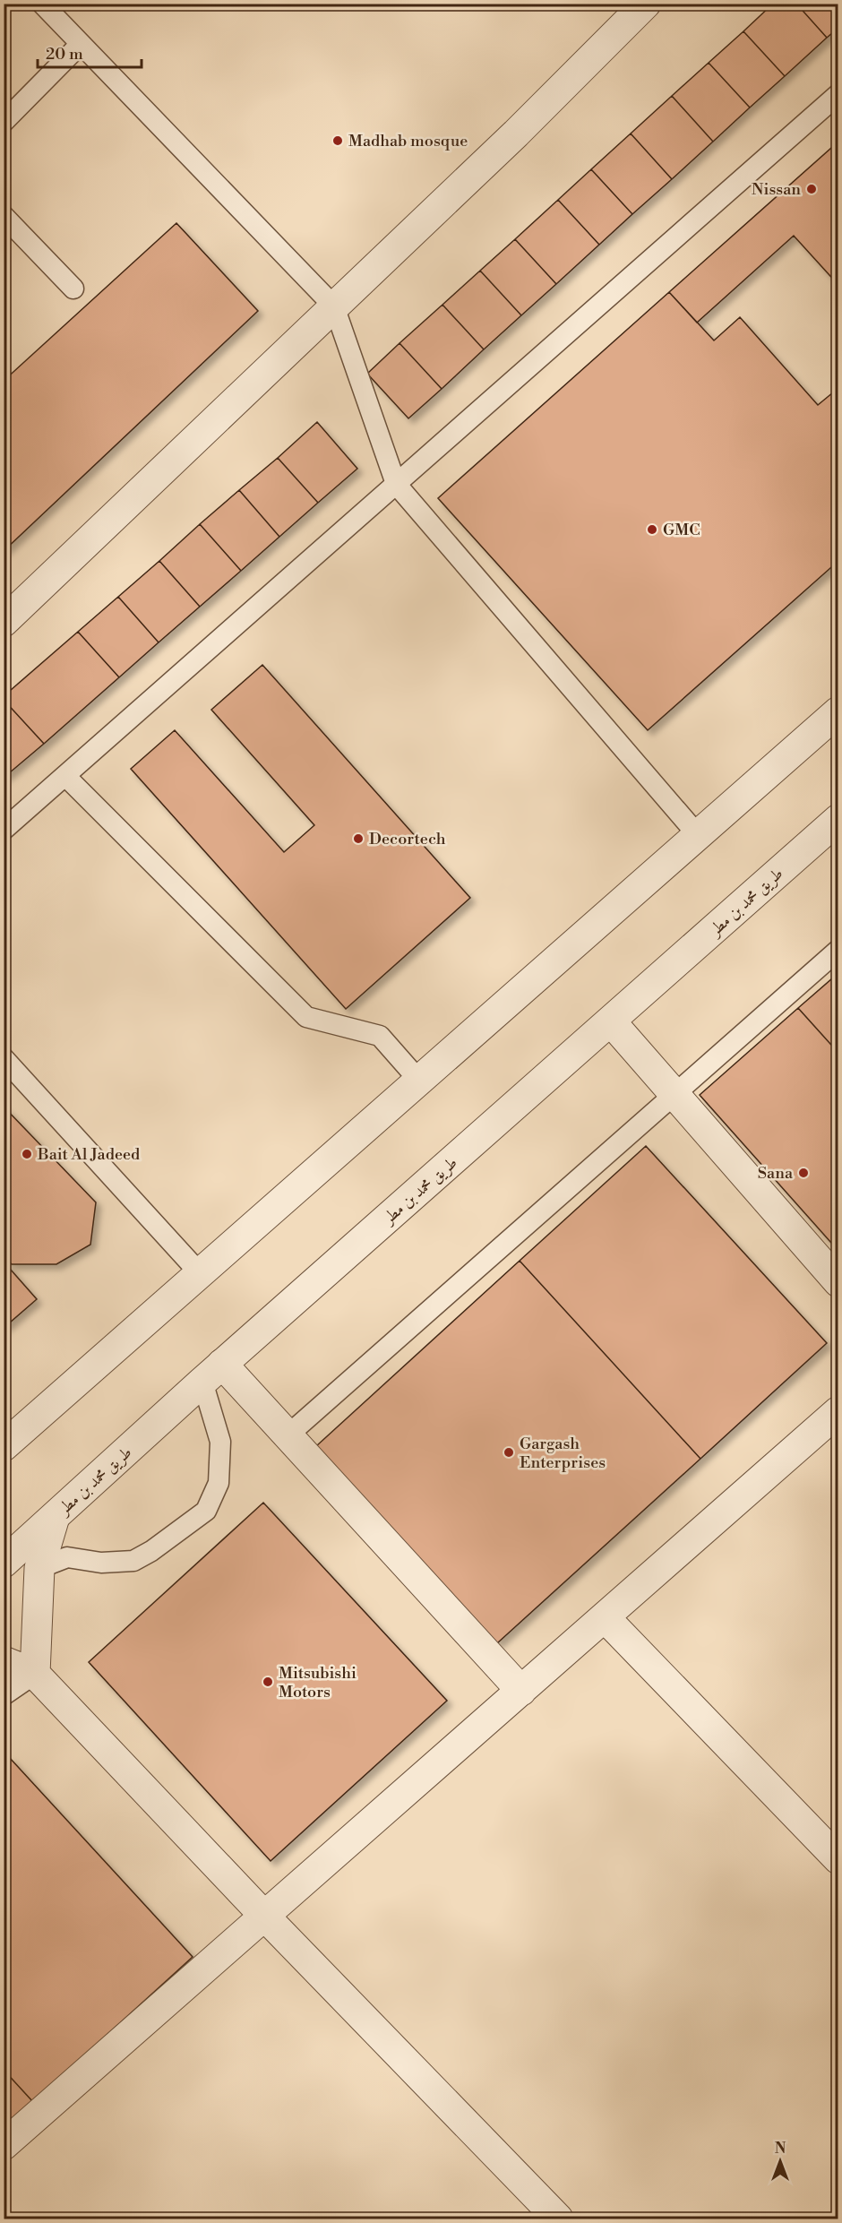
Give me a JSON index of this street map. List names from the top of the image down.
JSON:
{
  "streets": {
    "street": ["طريق محمد بن مطر"]
  },
  "places": [
    "Madhab mosque",
    "Nissan",
    "GMC",
    "Decortech",
    "Bait Al Jadeed",
    "Sana",
    "Gargash Enterprises",
    "Mitsubishi Motors"
  ],
  "scale_bar": "20 m",
  "north": "top"
}
